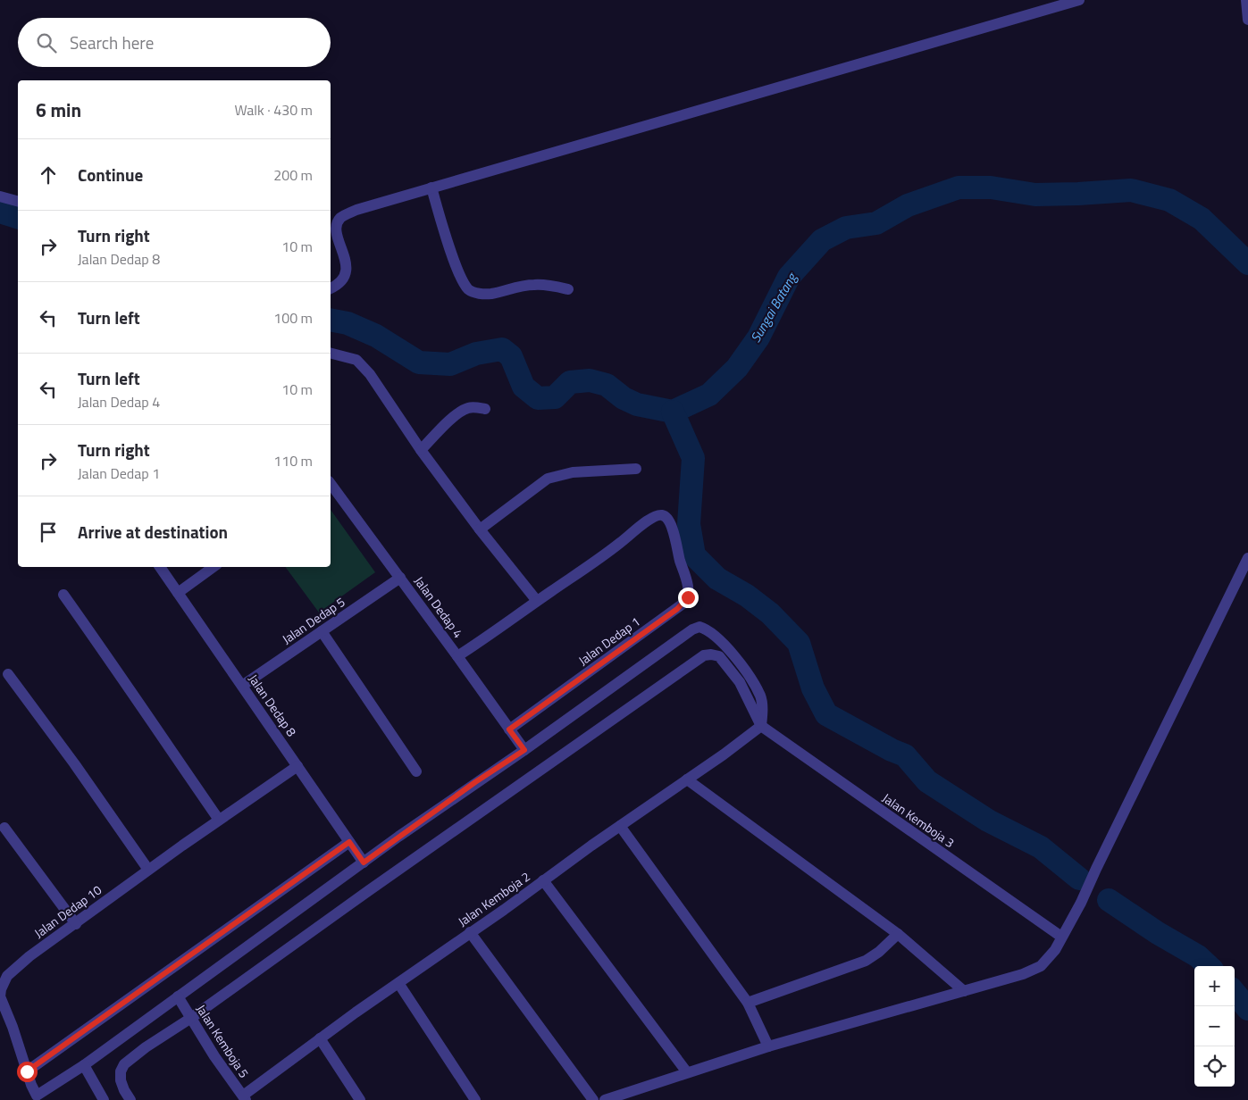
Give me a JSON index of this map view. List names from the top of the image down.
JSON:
{
  "streets": {
    "street": [
      "Jalan Dedap 4",
      "Jalan Dedap 5",
      "Jalan Dedap 1",
      "Jalan Dedap 8",
      "Jalan Kemboja 3",
      "Jalan Kemboja 2",
      "Jalan Dedap 10",
      "Jalan Kemboja 5"
    ]
  },
  "crossings": [
    ["Jalan Dedap 4", "Jalan Dedap 5"],
    ["Jalan Dedap 4", "Jalan Dedap 1"],
    ["Jalan Dedap 5", "Jalan Dedap 8"],
    ["Jalan Dedap 8", "Jalan Dedap 10"],
    ["Jalan Kemboja 3", "Jalan Kemboja 2"],
    ["Jalan Kemboja 2", "Jalan Kemboja 5"]
  ],
  "water": ["Sungai Batang"],
  "page": {
    "search": "Search here",
    "heading": ["6 min", "Walk · 430 m"],
    "list": [
      ["Continue", "200 m"],
      ["Turn right", "Jalan Dedap 8", "10 m"],
      ["Turn left", "100 m"],
      ["Turn left", "Jalan Dedap 4", "10 m"],
      ["Turn right", "Jalan Dedap 1", "110 m"],
      "Arrive at destination"
    ],
    "map_buttons": ["+", "−"]
  }
}
